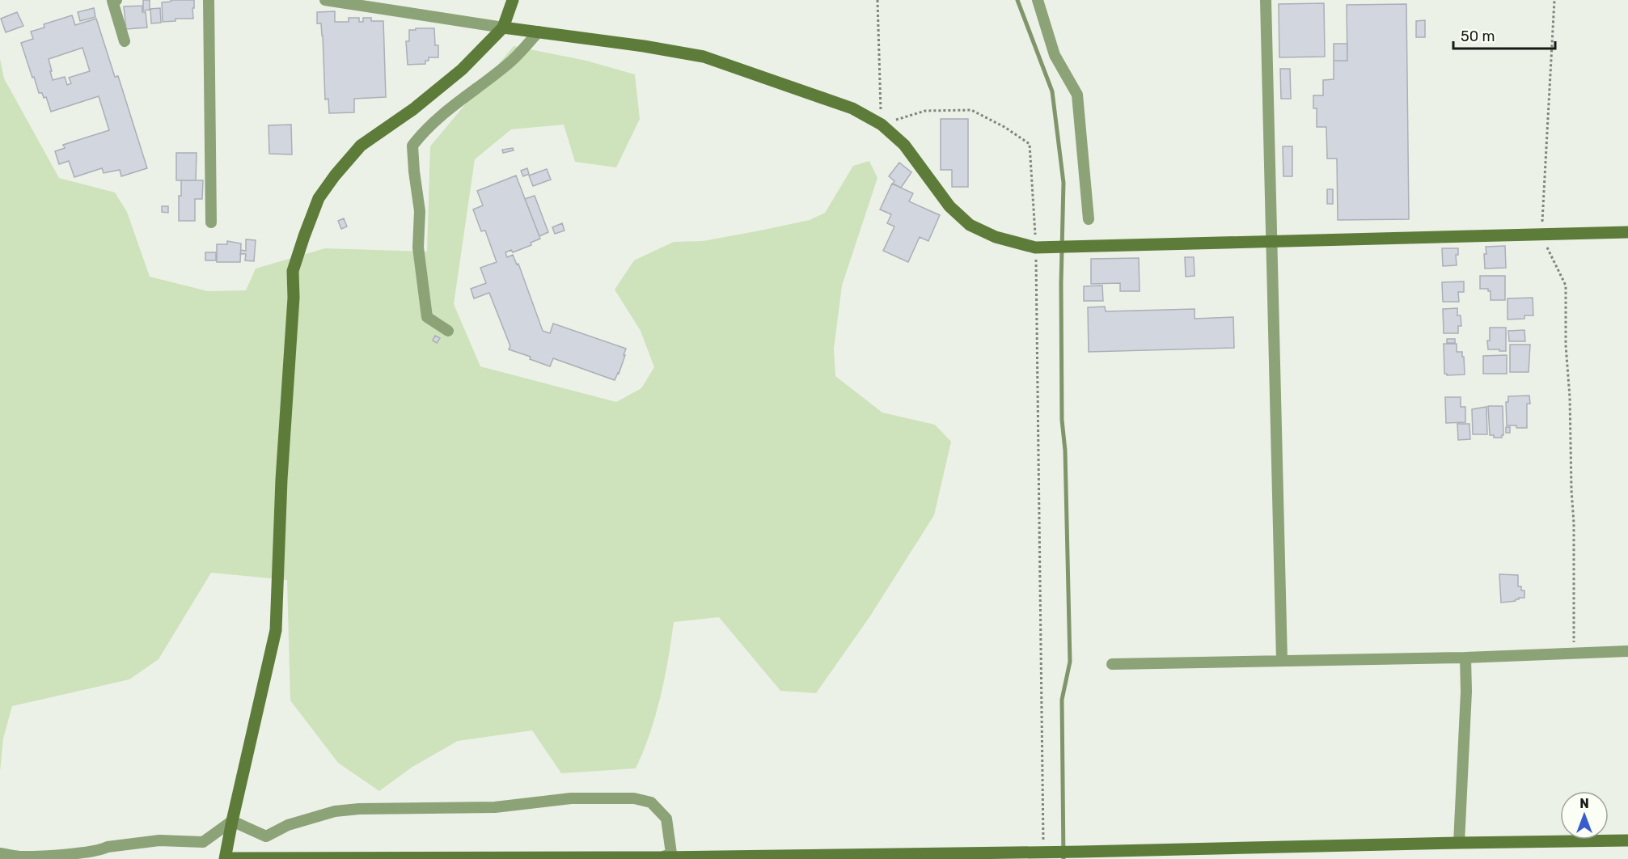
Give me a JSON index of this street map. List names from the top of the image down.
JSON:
{
  "scale_bar": "50 m",
  "north": "top"
}
